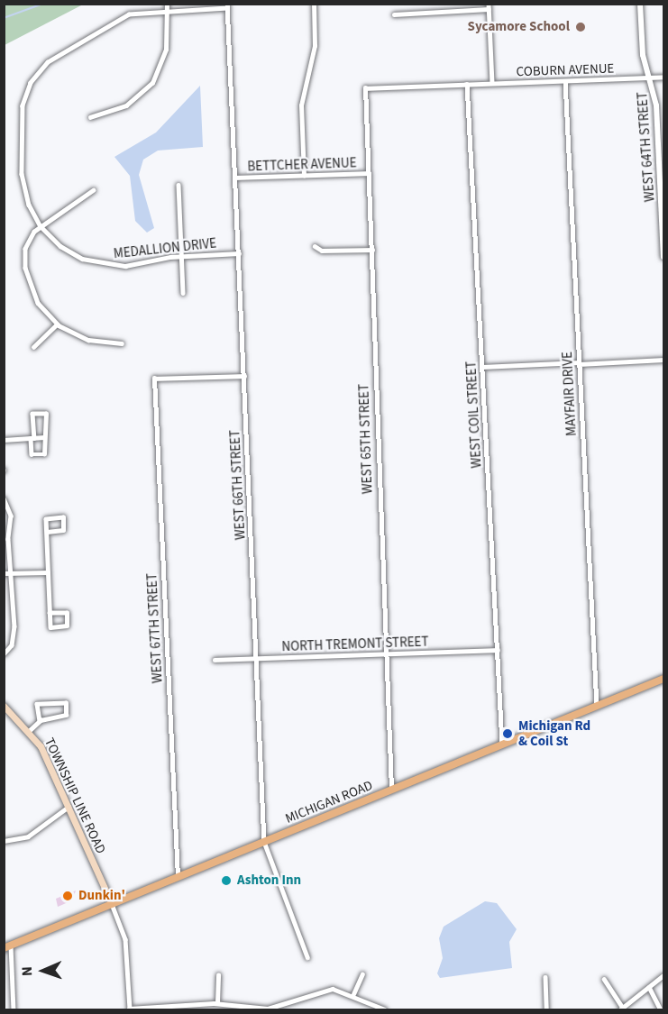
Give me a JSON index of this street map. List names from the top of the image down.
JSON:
{
  "streets": {
    "main road": ["TOWNSHIP LINE ROAD", "MICHIGAN ROAD"],
    "street": [
      "COBURN AVENUE",
      "WEST 64TH STREET",
      "BETTCHER AVENUE",
      "MEDALLION DRIVE",
      "MAYFAIR DRIVE",
      "WEST COIL STREET",
      "WEST 65TH STREET",
      "WEST 66TH STREET",
      "WEST 67TH STREET",
      "NORTH TREMONT STREET"
    ]
  },
  "crossings": [
    ["COBURN AVENUE", "WEST 64TH STREET"],
    ["COBURN AVENUE", "MAYFAIR DRIVE"],
    ["COBURN AVENUE", "WEST COIL STREET"],
    ["COBURN AVENUE", "WEST 65TH STREET"],
    ["BETTCHER AVENUE", "WEST 65TH STREET"],
    ["BETTCHER AVENUE", "WEST 66TH STREET"],
    ["MEDALLION DRIVE", "WEST 66TH STREET"],
    ["MAYFAIR DRIVE", "MICHIGAN ROAD"],
    ["WEST COIL STREET", "NORTH TREMONT STREET"],
    ["WEST COIL STREET", "MICHIGAN ROAD"],
    ["WEST 65TH STREET", "NORTH TREMONT STREET"],
    ["WEST 65TH STREET", "MICHIGAN ROAD"],
    ["WEST 66TH STREET", "WEST 67TH STREET"],
    ["WEST 66TH STREET", "NORTH TREMONT STREET"],
    ["WEST 66TH STREET", "MICHIGAN ROAD"],
    ["WEST 67TH STREET", "MICHIGAN ROAD"],
    ["TOWNSHIP LINE ROAD", "MICHIGAN ROAD"]
  ],
  "places": [
    "Sycamore School",
    "Michigan Rd & Coil St",
    "Ashton Inn",
    "Dunkin'"
  ],
  "north": "left"
}
